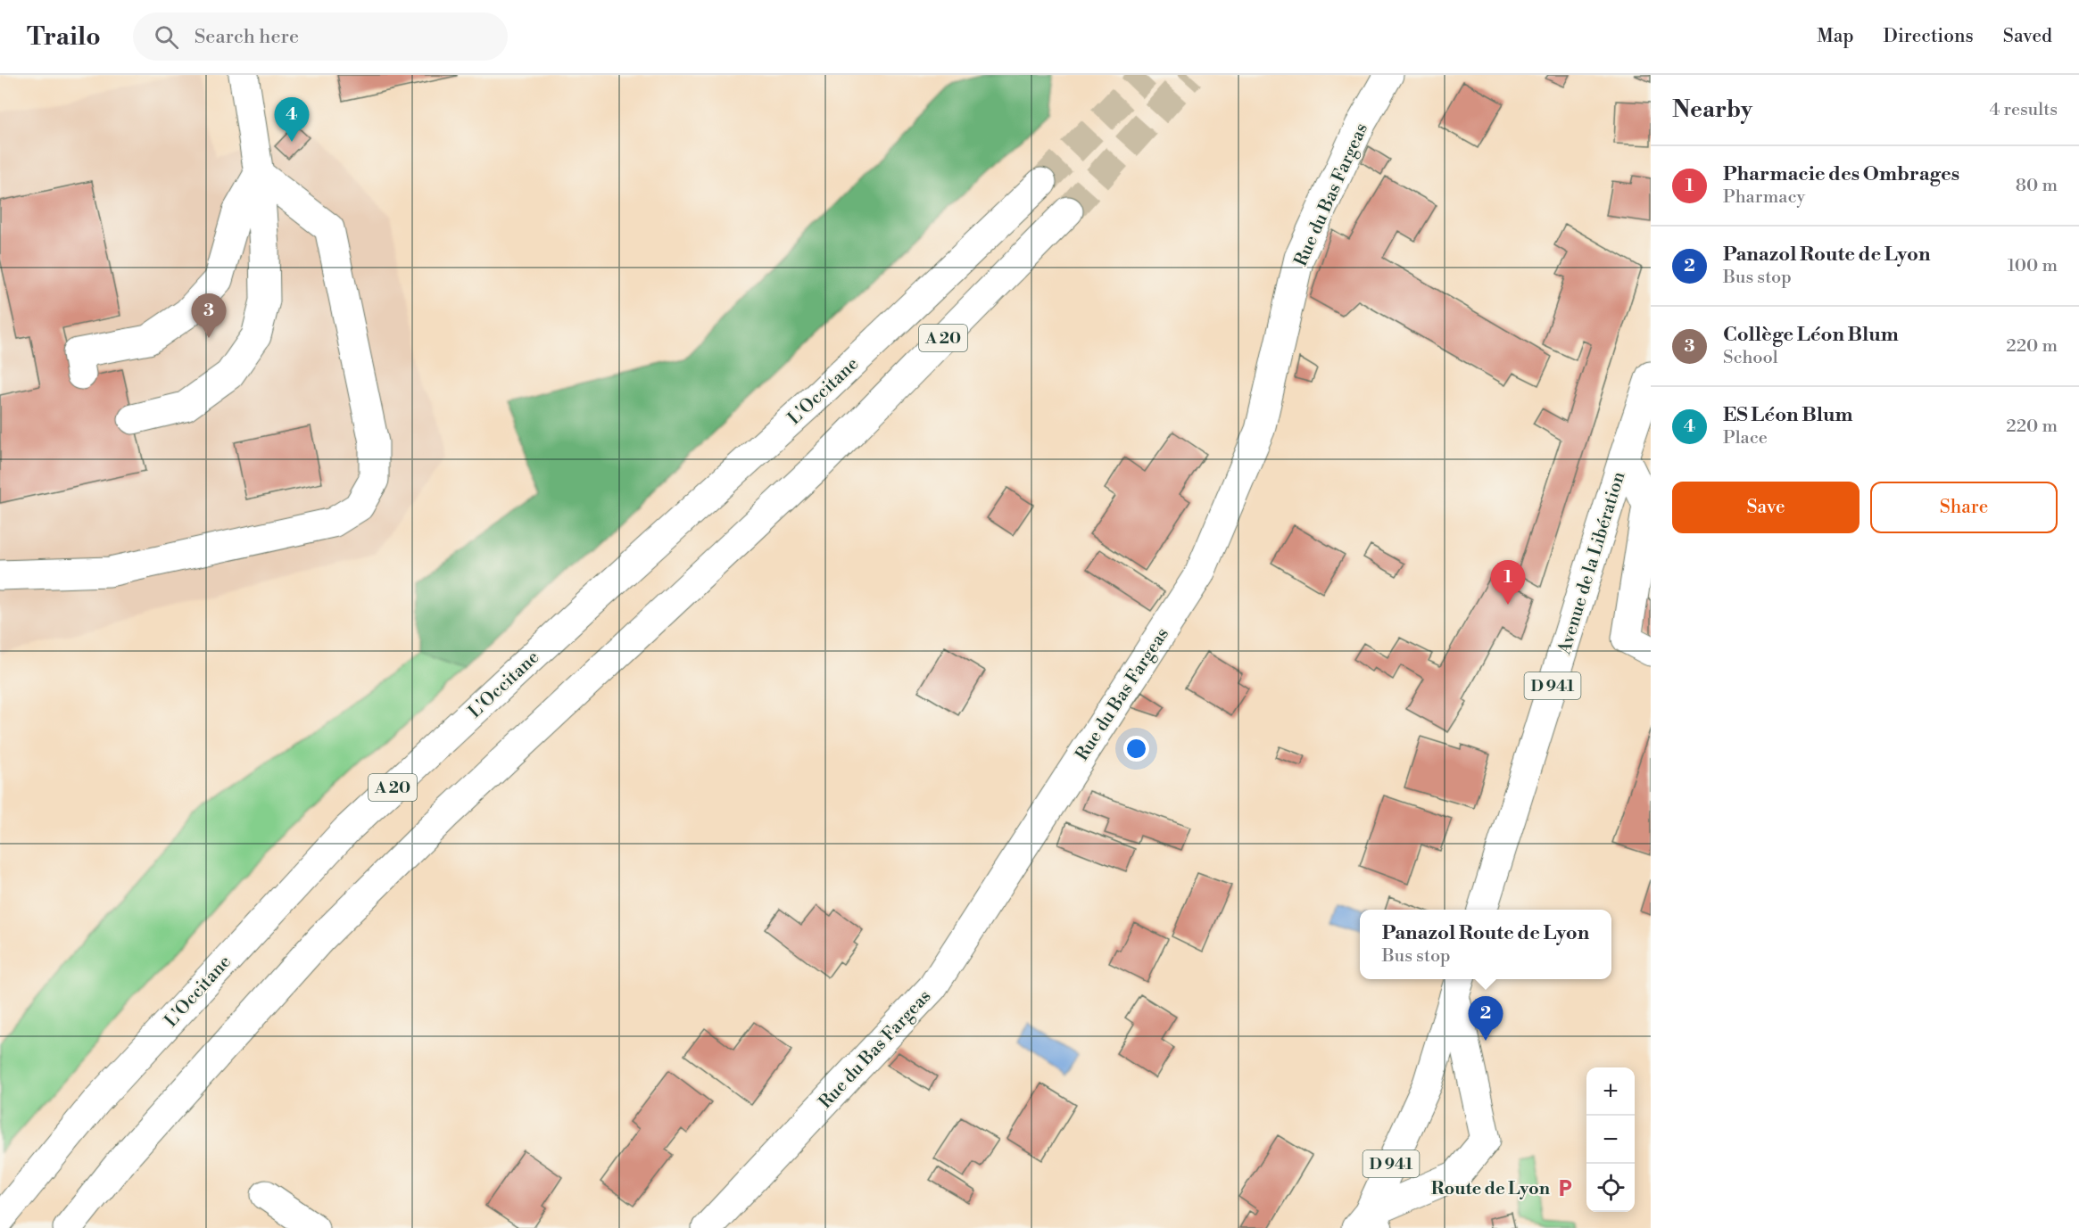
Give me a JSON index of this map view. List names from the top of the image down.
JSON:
{
  "streets": {
    "main road": [
      "Rue du Bas Fargeas",
      "A 20",
      "L'Occitane",
      "Avenue de la Libération",
      "D 941"
    ]
  },
  "crossings": [
    ["Avenue de la Libération", "D 941"]
  ],
  "places": {
    "parking": ["Route de Lyon"]
  },
  "page": {
    "header": "Trailo",
    "search": "Search here",
    "nav": ["Map", "Directions", "Saved"],
    "heading": ["Nearby", "4 results"],
    "pins": [
      "4",
      "3",
      "1",
      "2"
    ],
    "list": [
      {
        "mark": "1",
        "name": "Pharmacie des Ombrages",
        "note": "Pharmacy",
        "value": "80 m"
      },
      {
        "mark": "2",
        "name": "Panazol Route de Lyon",
        "note": "Bus stop",
        "value": "100 m"
      },
      {
        "mark": "3",
        "name": "Collège Léon Blum",
        "note": "School",
        "value": "220 m"
      },
      {
        "mark": "4",
        "name": "ES Léon Blum",
        "note": "Place",
        "value": "220 m"
      }
    ],
    "buttons": ["Save", "Share"],
    "popup": ["Panazol Route de Lyon", "Bus stop"],
    "map_buttons": ["+", "−"]
  }
}
